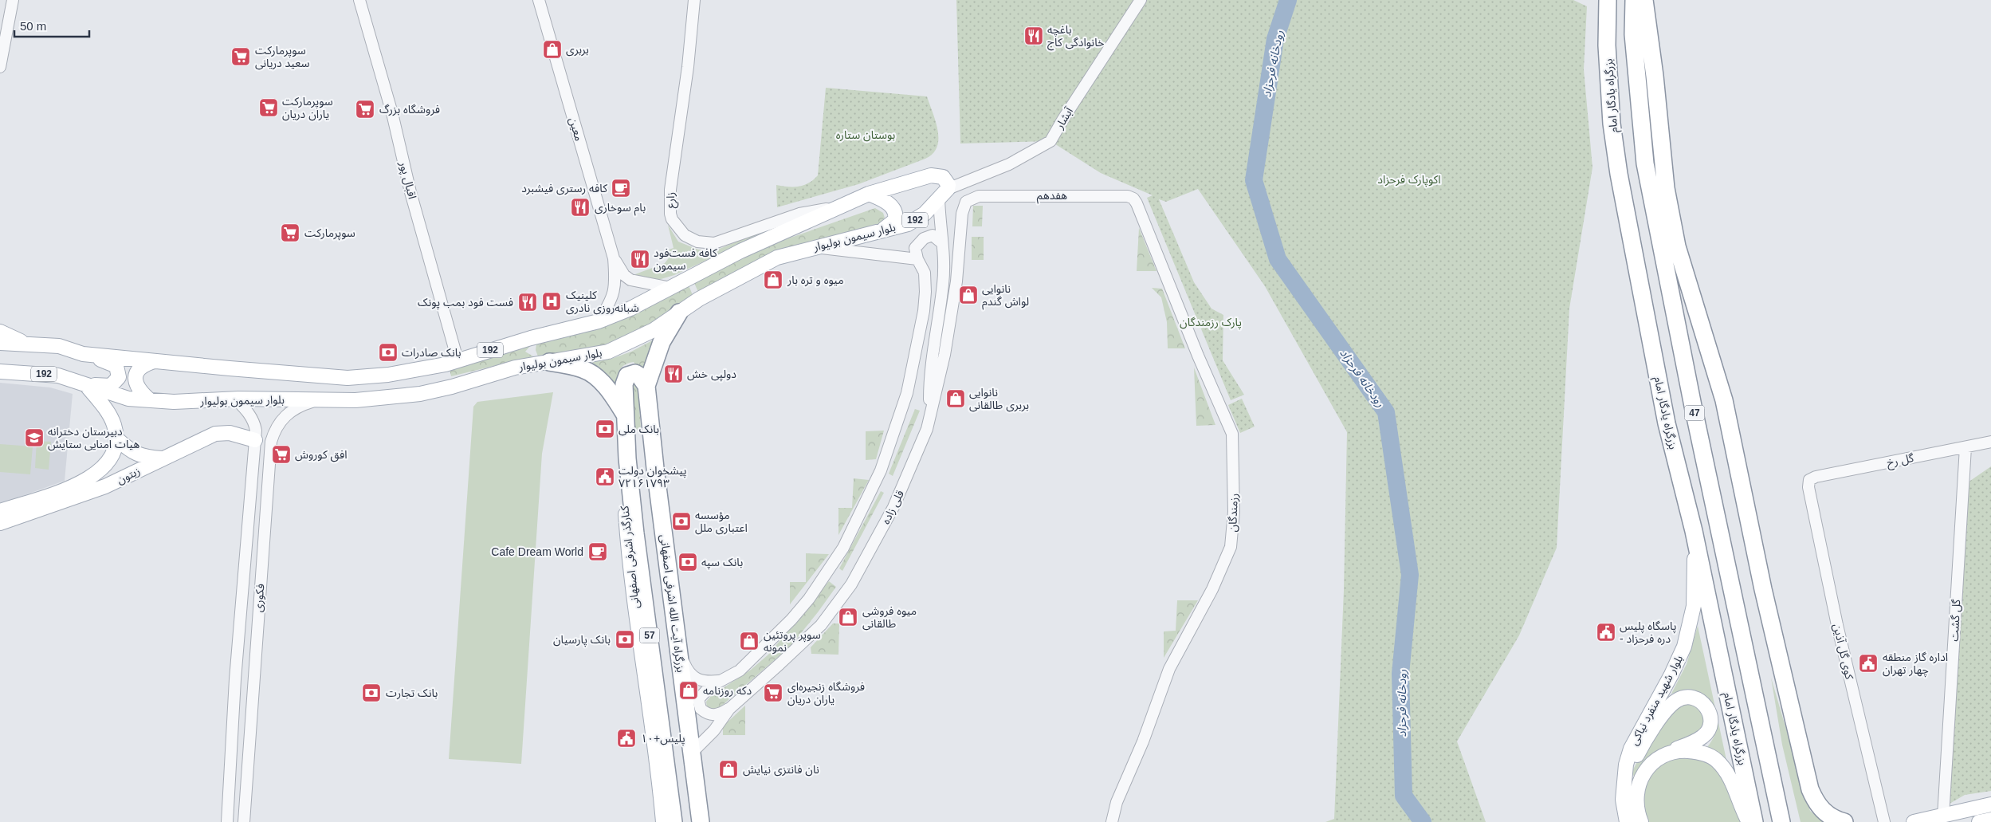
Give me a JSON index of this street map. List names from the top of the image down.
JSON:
{
  "streets": {
    "highway": [
      "بزرگراه یادگار امام",
      "47",
      "بزرگراه آیت الله اشرفی اصفهانی",
      "57"
    ],
    "main road": [
      "192",
      "بلوار سیمون بولیوار",
      "زیتون",
      "کنارگذر اشرفی اصفهانی",
      "بلوار شهید منفرد نیاکی"
    ],
    "street": [
      "آبشار",
      "معین",
      "اقبال پور",
      "هفدهم",
      "زارع",
      "گل رخ",
      "قلی زاده",
      "رزمندگان",
      "فکوری",
      "گل گشت",
      "کوی گل آذین"
    ]
  },
  "crossings": [
    ["بزرگراه یادگار امام", "بلوار شهید منفرد نیاکی"],
    ["آبشار", "192"],
    ["آبشار", "بلوار سیمون بولیوار"],
    ["معین", "192"],
    ["اقبال پور", "192"],
    ["هفدهم", "قلی زاده"],
    ["هفدهم", "رزمندگان"],
    ["زارع", "192"],
    ["192", "بلوار سیمون بولیوار"],
    ["بلوار سیمون بولیوار", "فکوری"],
    ["بلوار سیمون بولیوار", "57"],
    ["گل رخ", "گل گشت"],
    ["گل رخ", "کوی گل آذین"],
    ["زیتون", "فکوری"],
    ["قلی زاده", "بزرگراه آیت الله اشرفی اصفهانی"],
    ["کنارگذر اشرفی اصفهانی", "57"]
  ],
  "water": ["رودخانه فرحزاد"],
  "parks": ["بوستان ستاره", "اکوپارک فرحزاد", "پارک رزمندگان"],
  "places": {
    "restaurant": [
      "باغچه خانوادگی کاج",
      "بام سوخاری",
      "کافه فست‌فود سیمون",
      "فست فود بمب پونک",
      "دولپی خش"
    ],
    "shop": [
      "بربری",
      "میوه و تره بار",
      "نانوایی لواش گندم",
      "نانوایی بربری طالقانی",
      "میوه فروشی طالقانی",
      "سوپر پروتئین نمونه",
      "دکه روزنامه",
      "نان فانتزی نیایش"
    ],
    "supermarket": [
      "سوپرمارکت سعید دریانی",
      "سوپرمارکت یاران دریان",
      "فروشگاه بزرگ",
      "سوپرمارکت",
      "افق کوروش",
      "فروشگاه زنجیره‌ای یاران دریان"
    ],
    "cafe": ["کافه رستری فیشبرد", "Cafe Dream World"],
    "hospital": ["کلینیک شبانه‌روزی نادری"],
    "bank": [
      "بانک صادرات",
      "بانک ملی",
      "مؤسسه اعتباری ملل",
      "بانک سپه",
      "بانک پارسیان",
      "بانک تجارت"
    ],
    "school or university": ["دبیرستان دخترانه هیات امنایی ستایش"],
    "public building": [
      "پیشخوان دولت ۷۲۱۶۱۷۹۳",
      "پاسگاه پلیس - دره فرحزاد",
      "اداره گاز منطقه چهار تهران",
      "پلیس+۱۰"
    ]
  },
  "scale_bar": "50 m"
}
